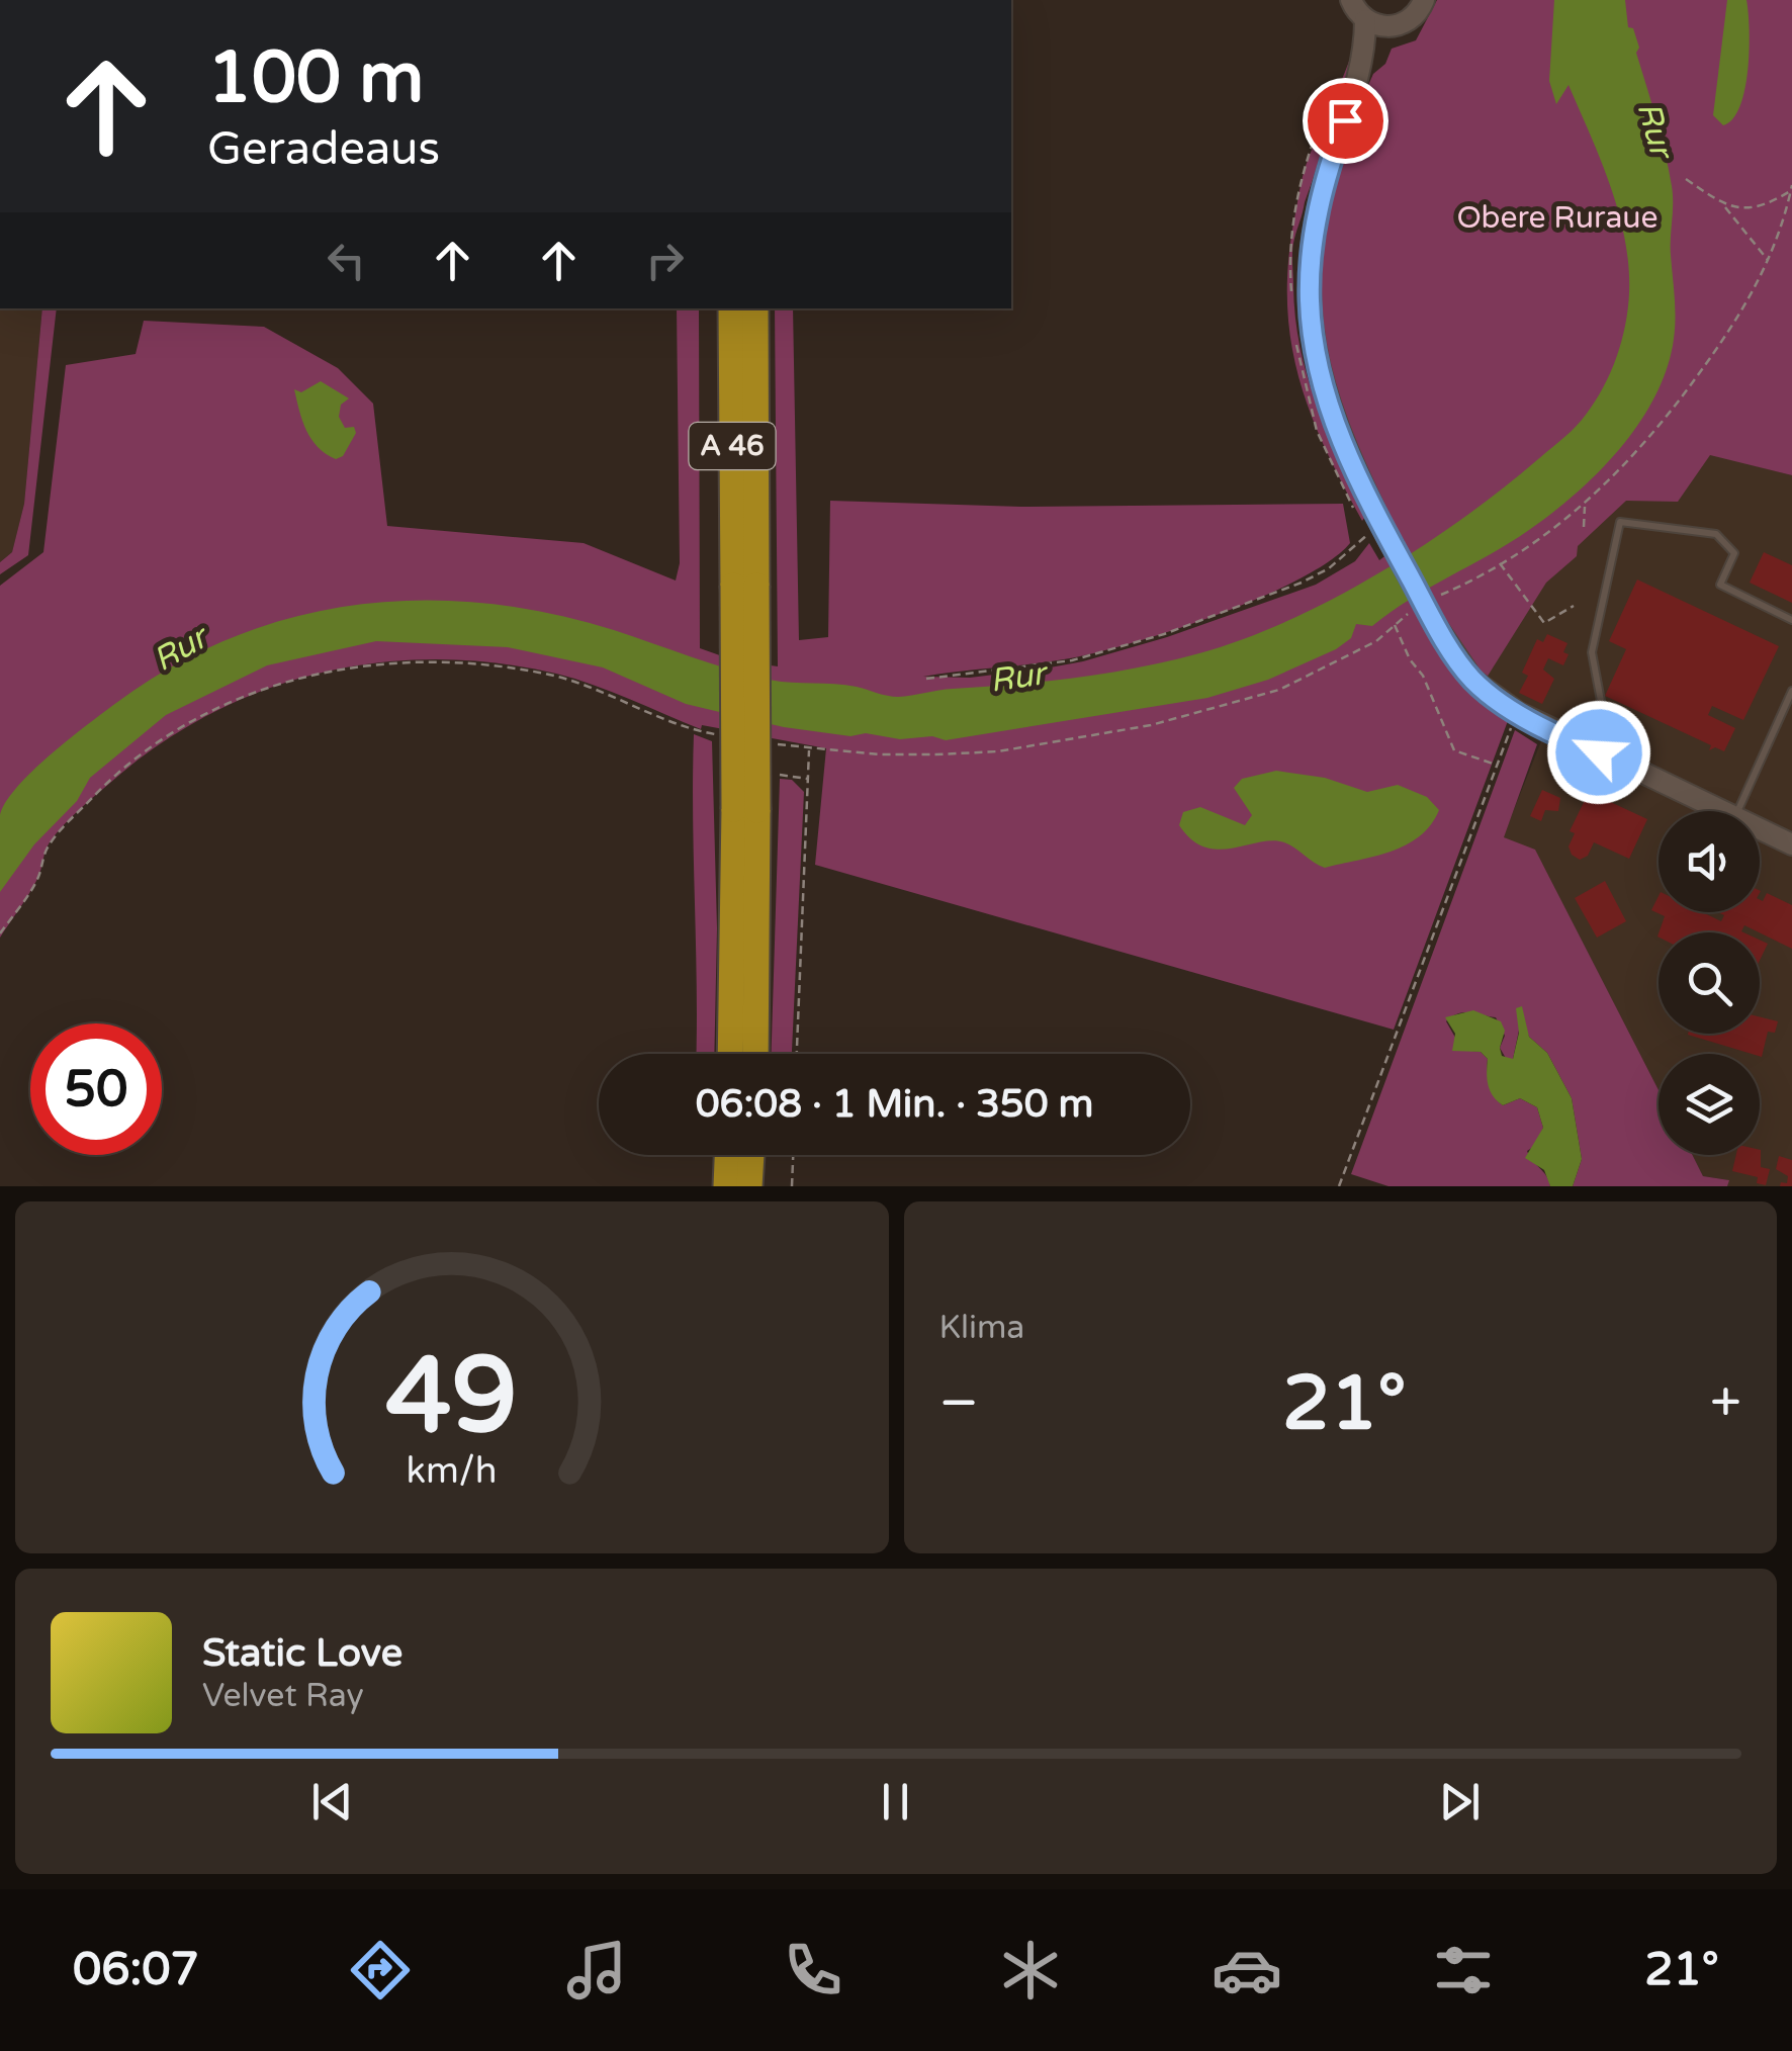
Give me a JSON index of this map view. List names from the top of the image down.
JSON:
{
  "streets": {
    "highway": ["A 46"]
  },
  "water": ["Rur"],
  "parks": ["Obere Ruraue"],
  "page": {
    "turn": ["100 m", "Geradeaus"],
    "limit": "50",
    "trip": "06:08 · 1 Min. · 350 m",
    "tile": "Klima",
    "heat": ["−", "21°", "+"],
    "song": ["Static Love", "Velvet Ray"],
    "tabs": ["06:07", "21°"],
    "gauge": ["49", "km/h"]
  }
}
